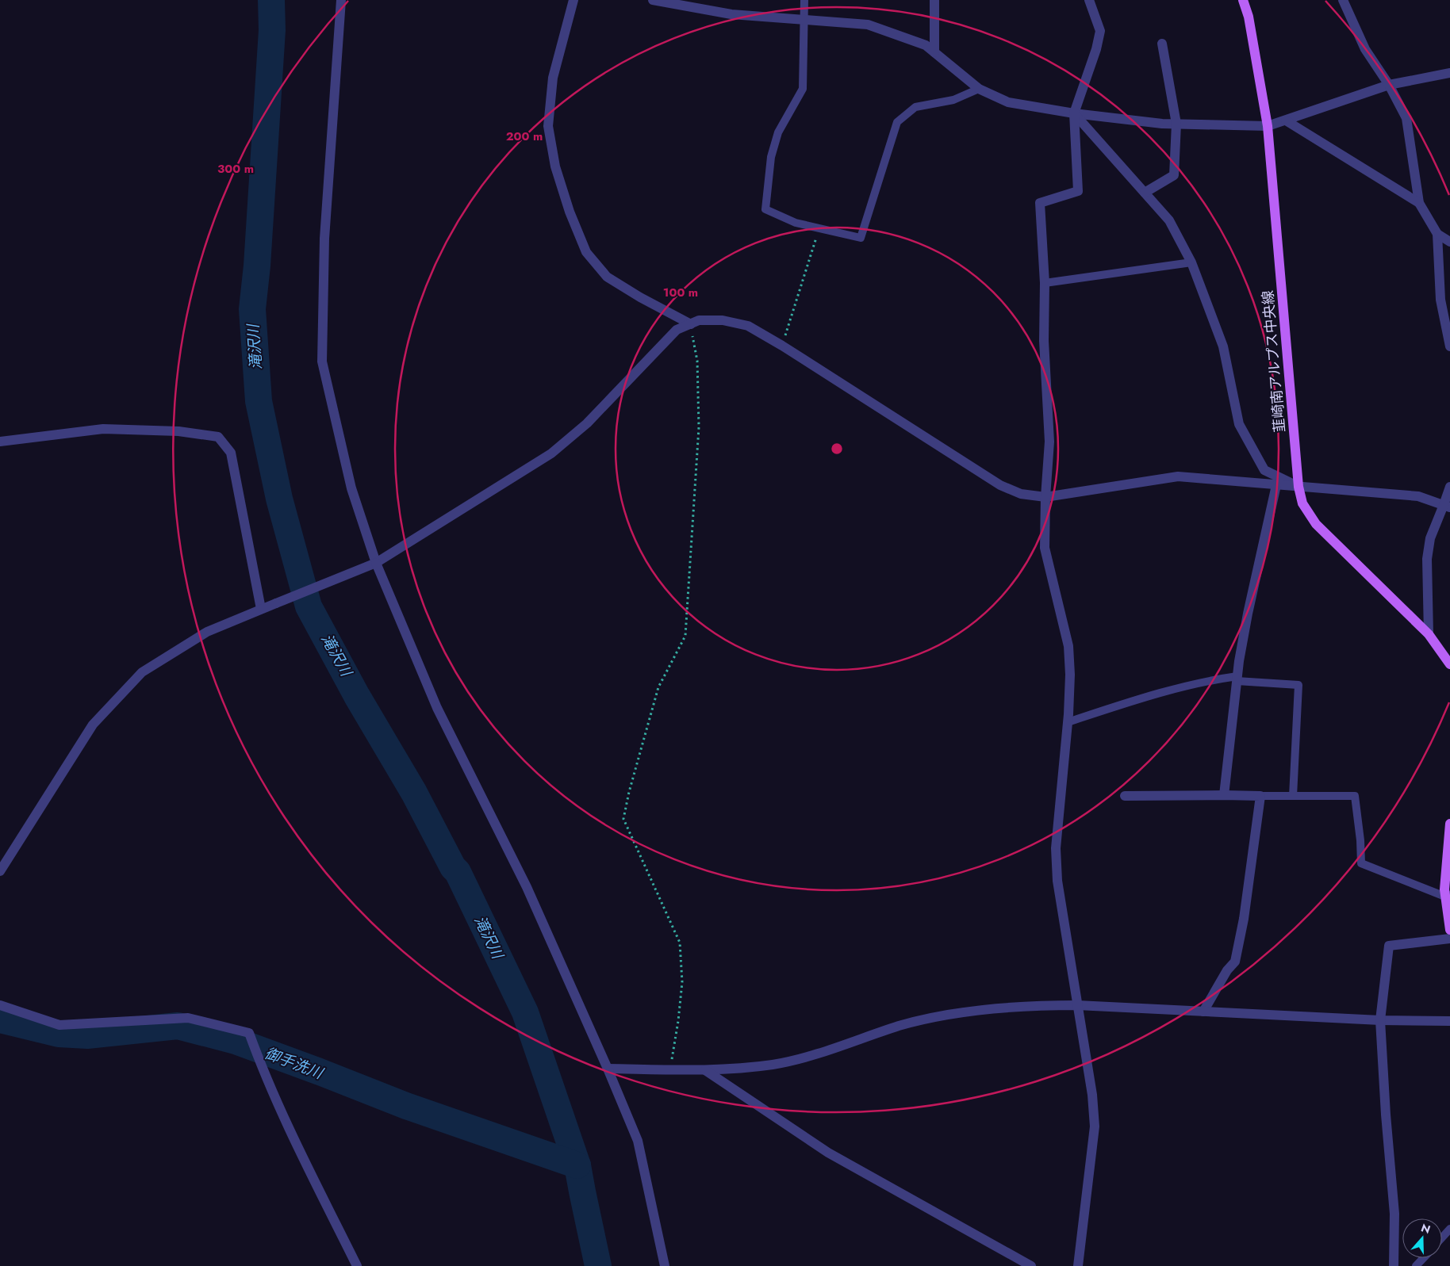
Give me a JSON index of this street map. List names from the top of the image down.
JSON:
{
  "streets": {
    "main road": ["韮崎南アルプス中央線"]
  },
  "water": ["滝沢川", "御手洗川"],
  "north": "top",
  "rings": ["200 m", "300 m", "100 m"]
}
